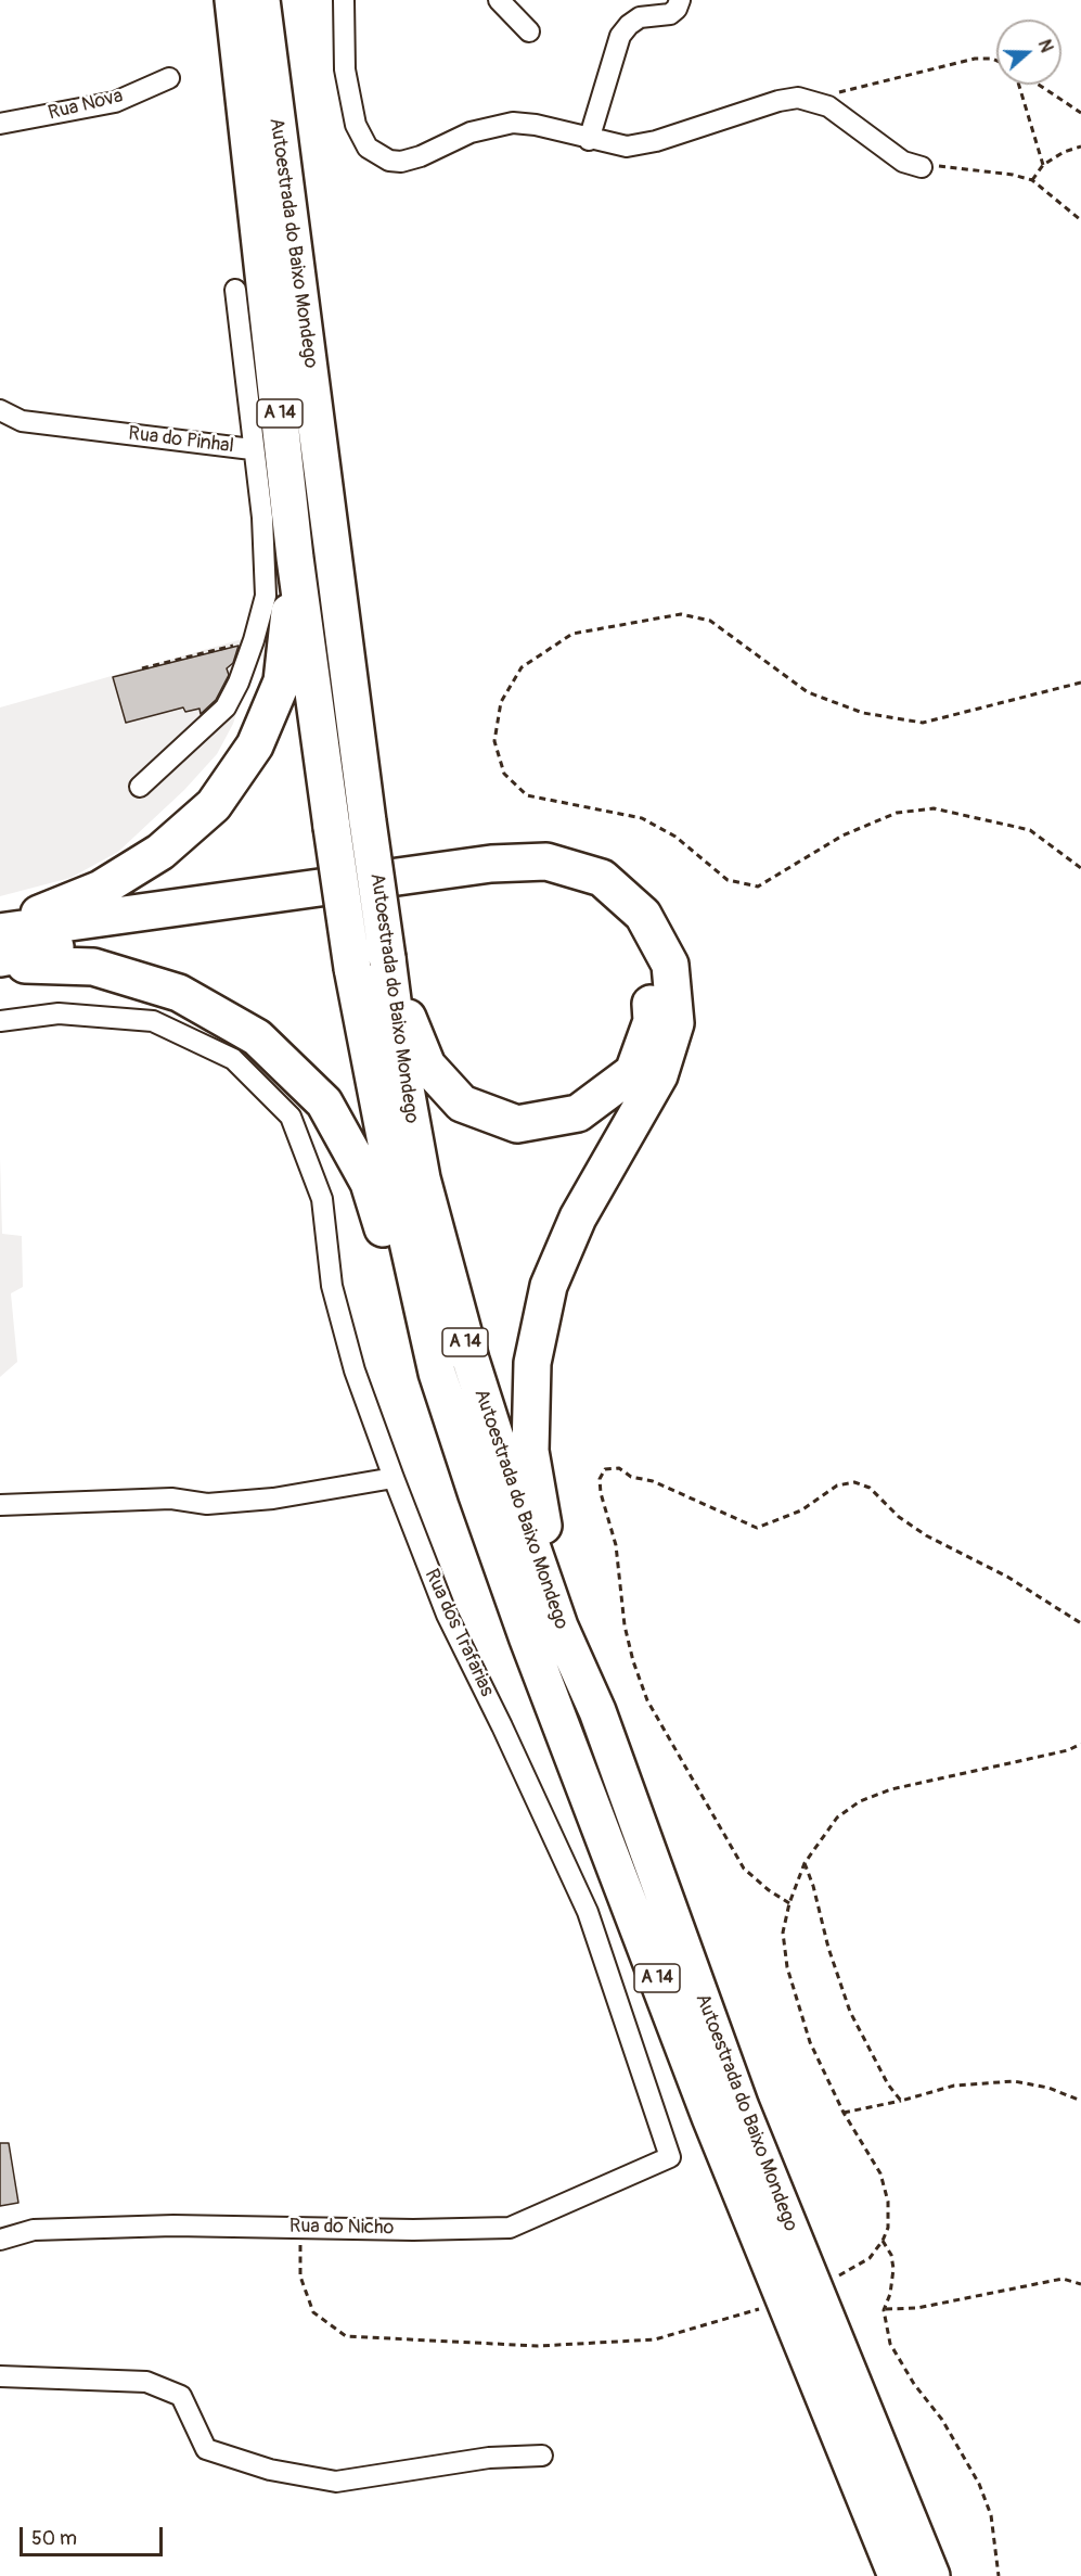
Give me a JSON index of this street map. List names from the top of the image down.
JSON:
{
  "streets": {
    "highway": ["Autoestrada do Baixo Mondego", "A 14"],
    "street": [
      "Rua Nova",
      "Rua do Pinhal",
      "Rua dos Trafarias",
      "Rua do Nicho"
    ]
  },
  "crossings": [
    ["Rua dos Trafarias", "Rua do Nicho"]
  ],
  "scale_bar": "50 m",
  "north": "right"
}
